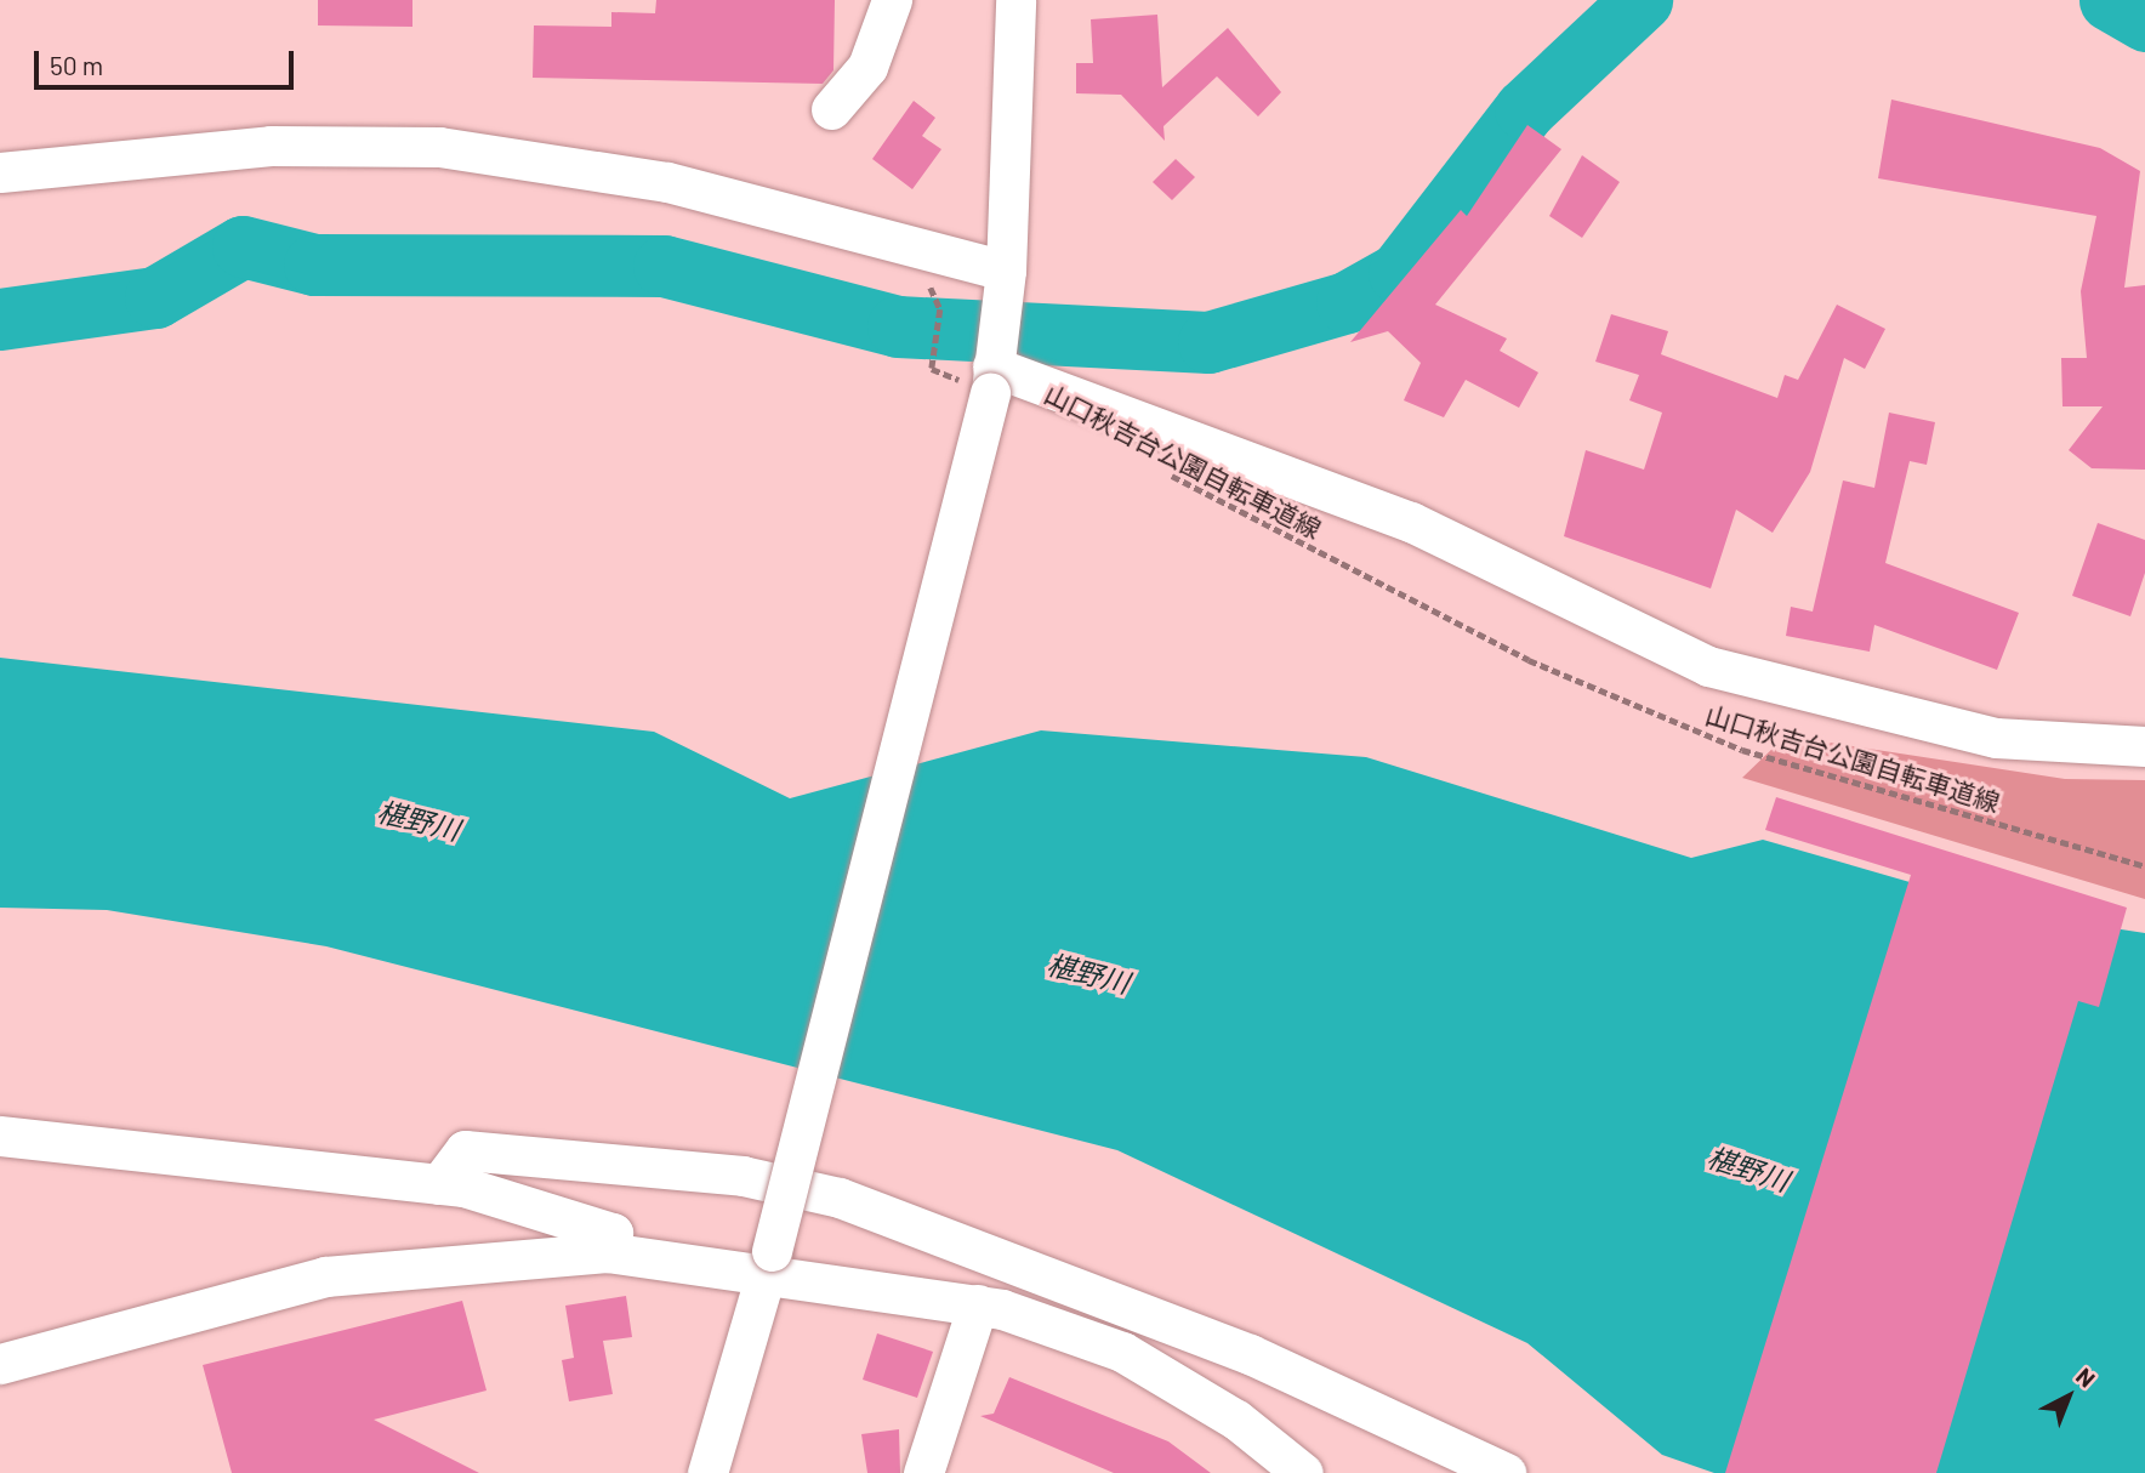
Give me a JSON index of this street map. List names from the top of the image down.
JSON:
{
  "streets": {
    "path": ["山口秋吉台公園自転車道線"]
  },
  "water": ["椹野川"],
  "scale_bar": "50 m",
  "north": "top right"
}
